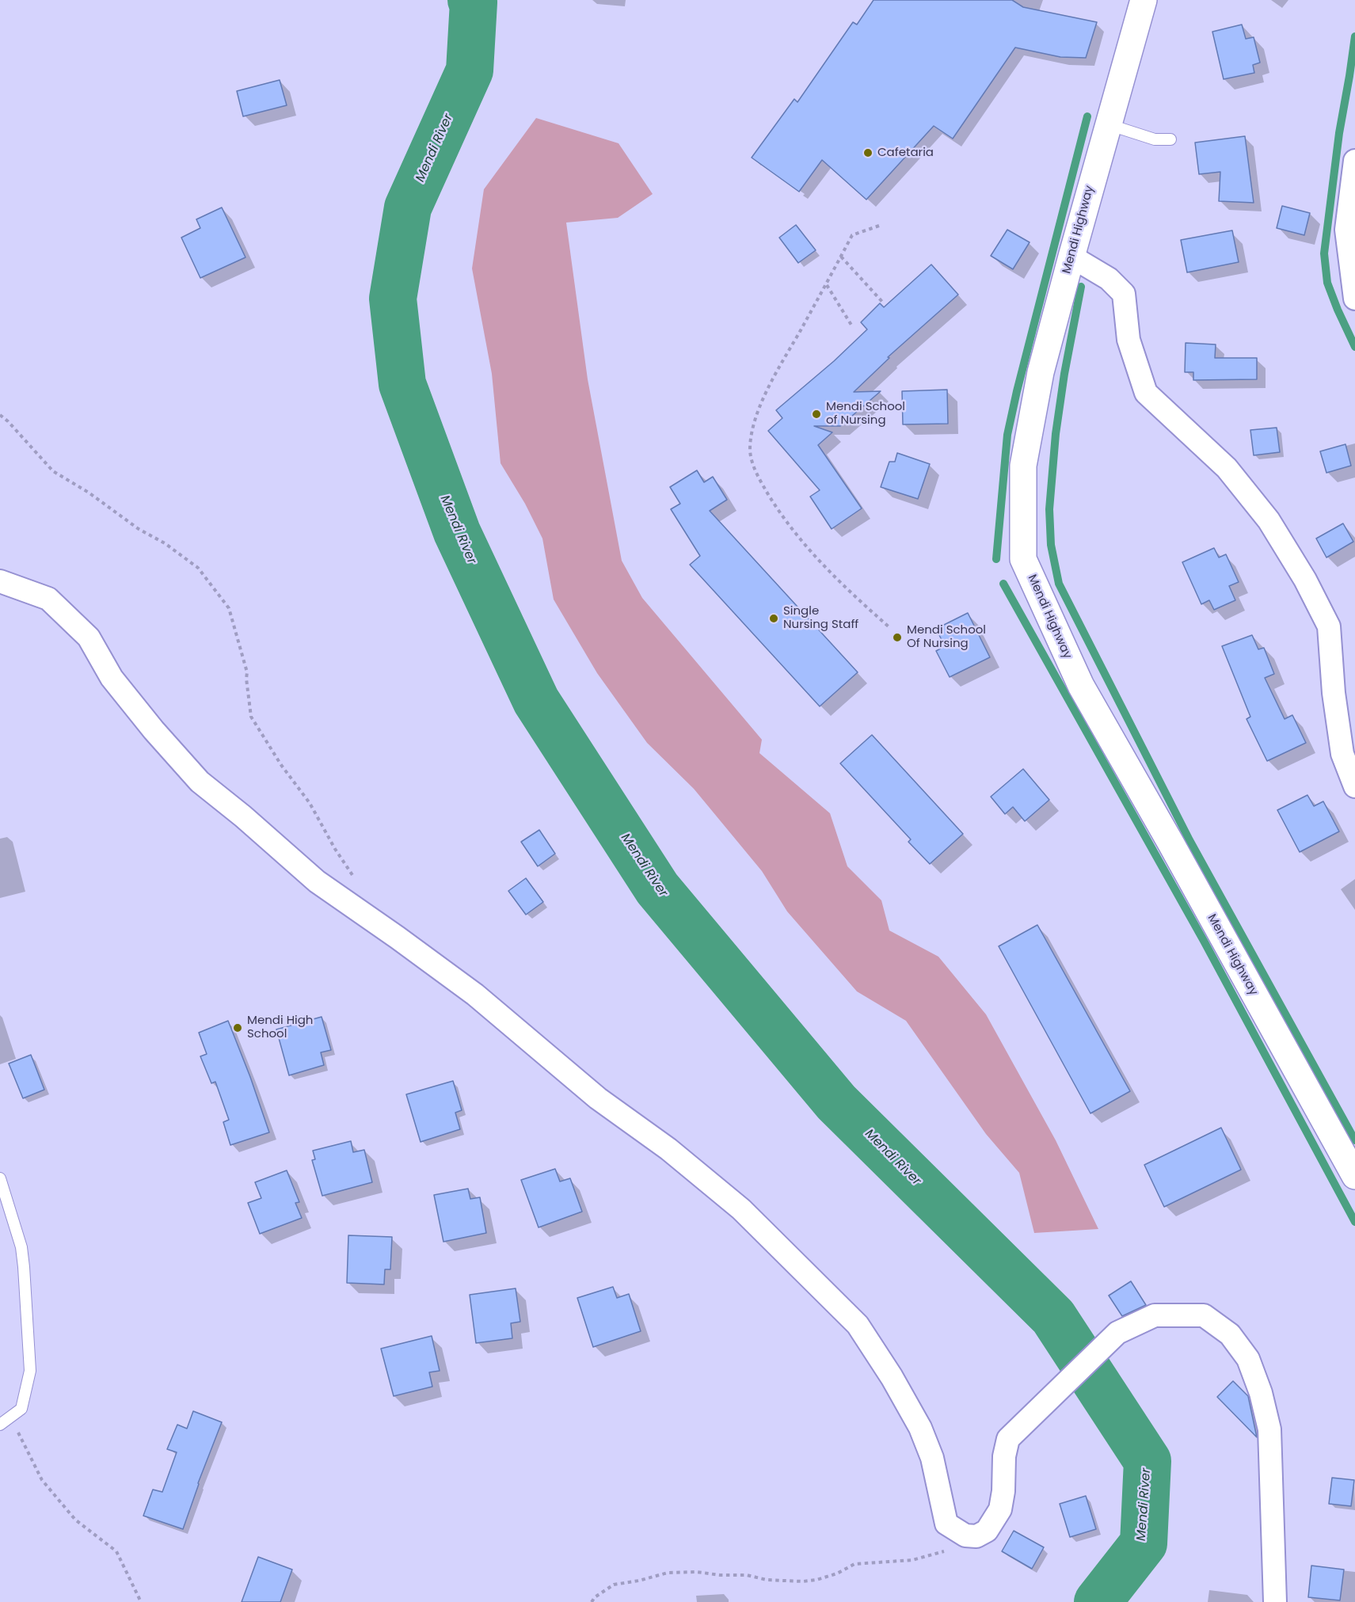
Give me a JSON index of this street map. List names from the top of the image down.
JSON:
{
  "streets": {
    "main road": ["Mendi Highway"]
  },
  "water": ["Mendi River"],
  "places": [
    "Cafetaria",
    "Mendi School of Nursing",
    "Single Nursing Staff",
    "Mendi School Of Nursing",
    "Mendi High School"
  ]
}
